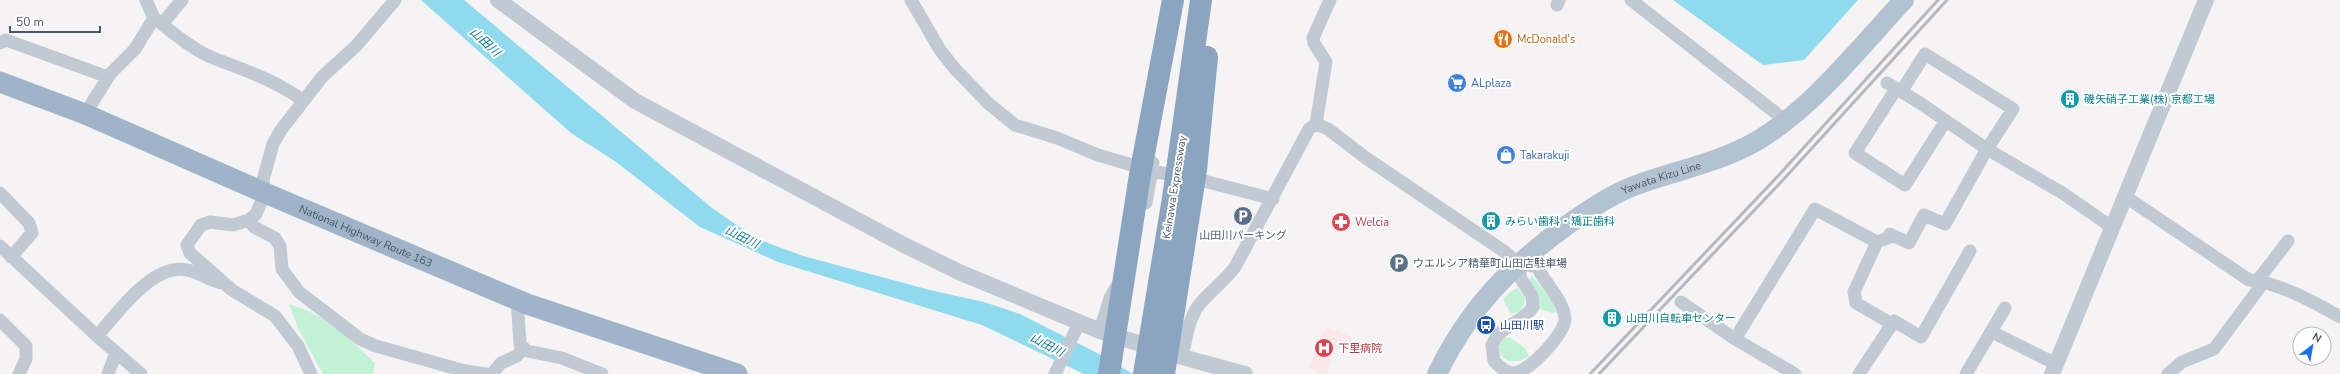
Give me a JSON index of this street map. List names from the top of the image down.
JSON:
{
  "streets": {
    "highway": ["Keinawa Expressway", "National Highway Route 163"],
    "main road": ["Yawata Kizu Line"]
  },
  "water": ["山田川"],
  "places": {
    "restaurant": ["McDonald's"],
    "supermarket": ["ALplaza"],
    "building": ["磯矢硝子工業(株) 京都工場", "みらい歯科・矯正歯科", "山田川自転車センター"],
    "shop": ["Takarakuji"],
    "parking": ["山田川パーキング", "ウエルシア精華町山田店駐車場"],
    "pharmacy": ["Welcia"],
    "bus stop": ["山田川駅"],
    "hospital": ["下里病院"]
  },
  "scale_bar": "50 m",
  "north": "top right"
}
